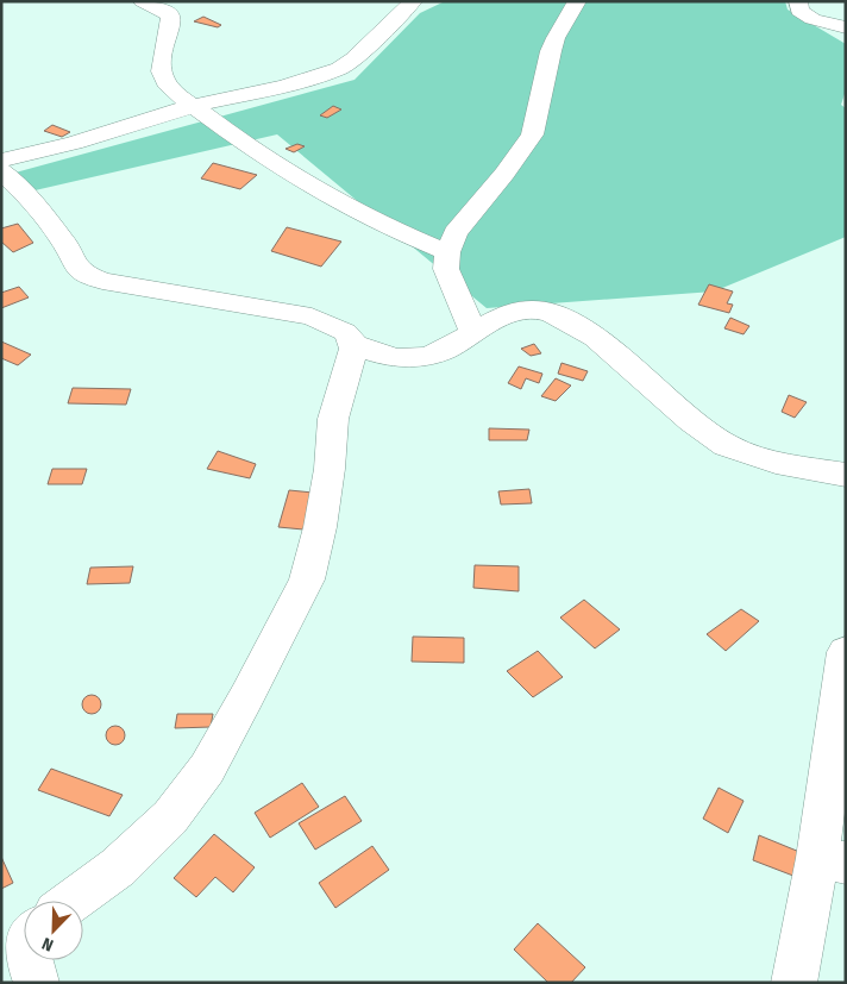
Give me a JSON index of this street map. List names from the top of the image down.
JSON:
{
  "north": "bottom left"
}
